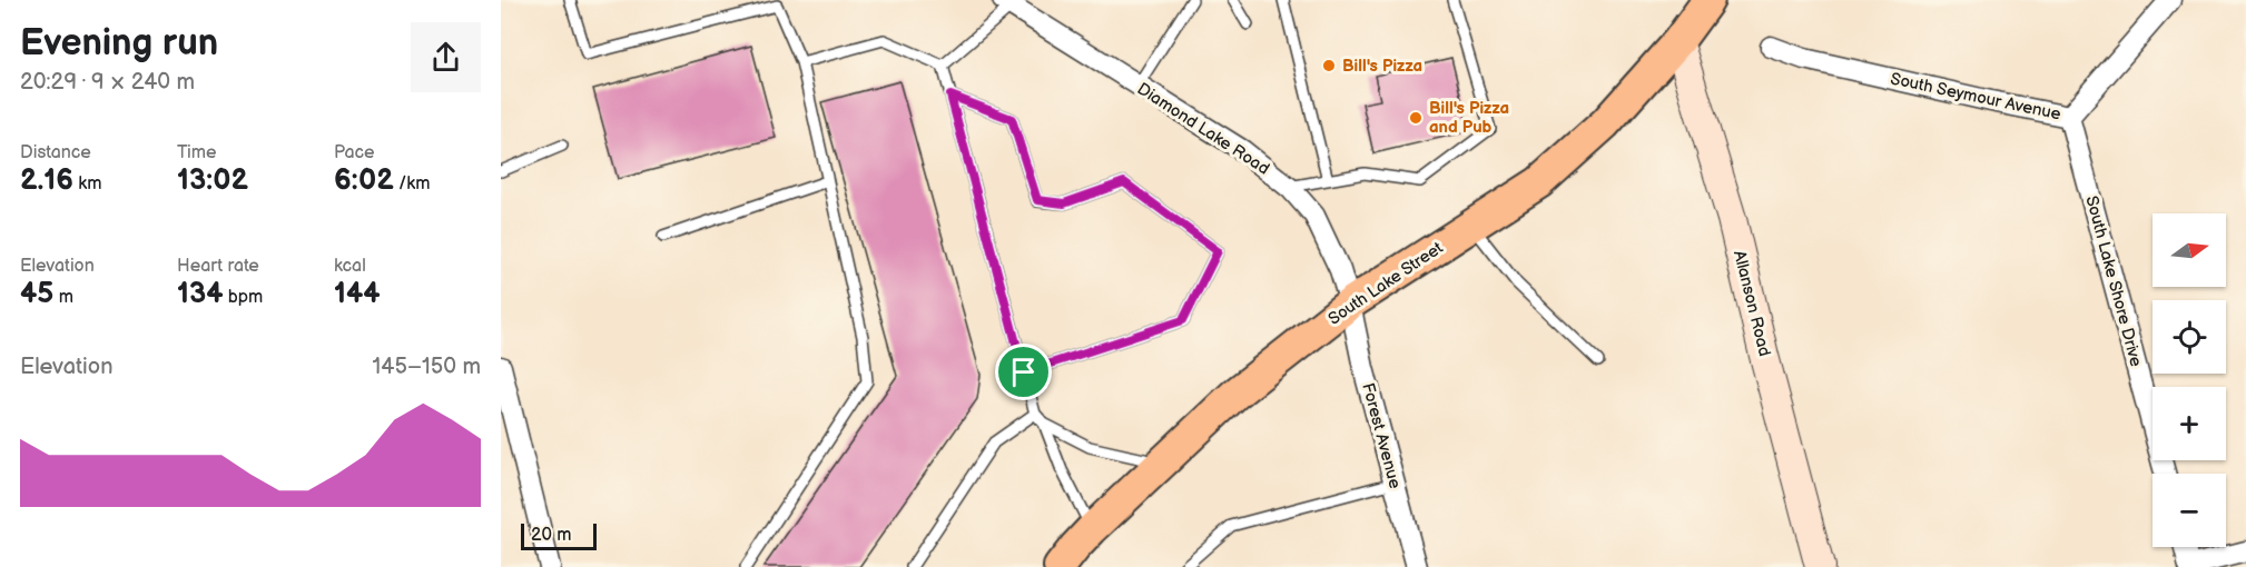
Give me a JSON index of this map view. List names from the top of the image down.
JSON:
{
  "streets": {
    "main road": ["South Lake Street"],
    "street": [
      "South Seymour Avenue",
      "Diamond Lake Road",
      "South Lake Shore Drive",
      "Allanson Road",
      "Forest Avenue"
    ]
  },
  "crossings": [
    ["South Seymour Avenue", "South Lake Shore Drive"],
    ["Diamond Lake Road", "South Lake Street"],
    ["Diamond Lake Road", "Forest Avenue"],
    ["South Lake Street", "Allanson Road"],
    ["South Lake Street", "Forest Avenue"]
  ],
  "places": ["Bill's Pizza", "Bill's Pizza and Pub"],
  "scale_bar": "20 m",
  "north": "right",
  "page": {
    "heading": ["Evening run", "20:29 · 9 × 240 m"],
    "stats": [
      ["Distance", "2.16 km"],
      ["Time", "13:02"],
      ["Pace", "6:02 /km"],
      ["Elevation", "45 m"],
      ["Heart rate", "134 bpm"],
      ["kcal", "144"]
    ],
    "map_buttons": ["+", "−"],
    "chart": ["Elevation", "145–150 m"],
    "scale": "20 m"
  }
}
